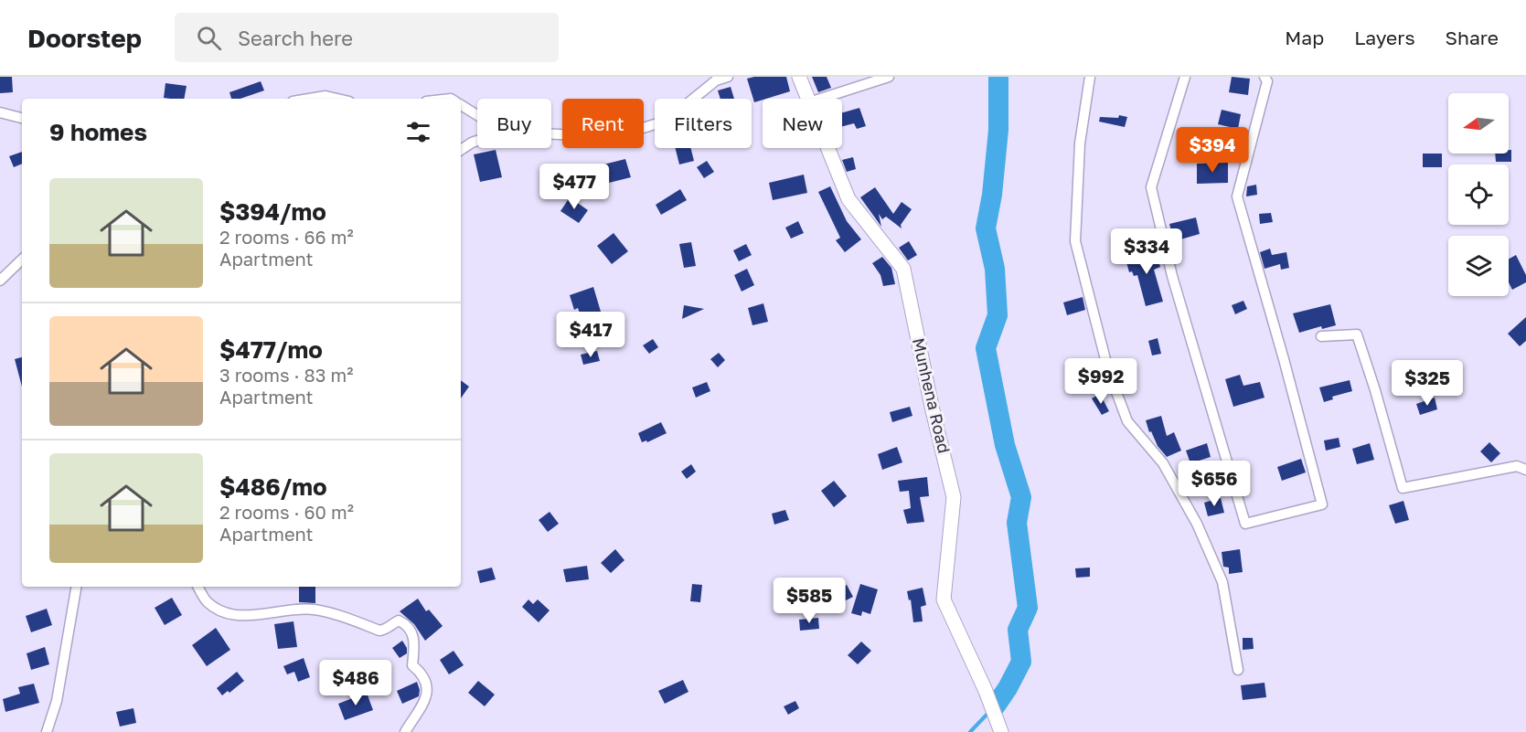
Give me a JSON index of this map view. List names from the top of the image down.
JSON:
{
  "streets": {
    "street": ["Munhena Road"]
  },
  "north": "left",
  "page": {
    "header": "Doorstep",
    "search": "Search here",
    "nav": ["Map", "Layers", "Share"],
    "chip": [
      "Buy",
      "Rent",
      "Filters",
      "New"
    ],
    "heading": "9 homes",
    "price": [
      "$394",
      "$477",
      "$334",
      "$417",
      "$992",
      "$325",
      "$656",
      "$585",
      "$486"
    ],
    "list": [
      {
        "name": "$394/mo",
        "note": "2 rooms · 66 m² · Apartment"
      },
      {
        "name": "$477/mo",
        "note": "3 rooms · 83 m² · Apartment"
      },
      {
        "name": "$486/mo",
        "note": "2 rooms · 60 m² · Apartment"
      }
    ]
  }
}
